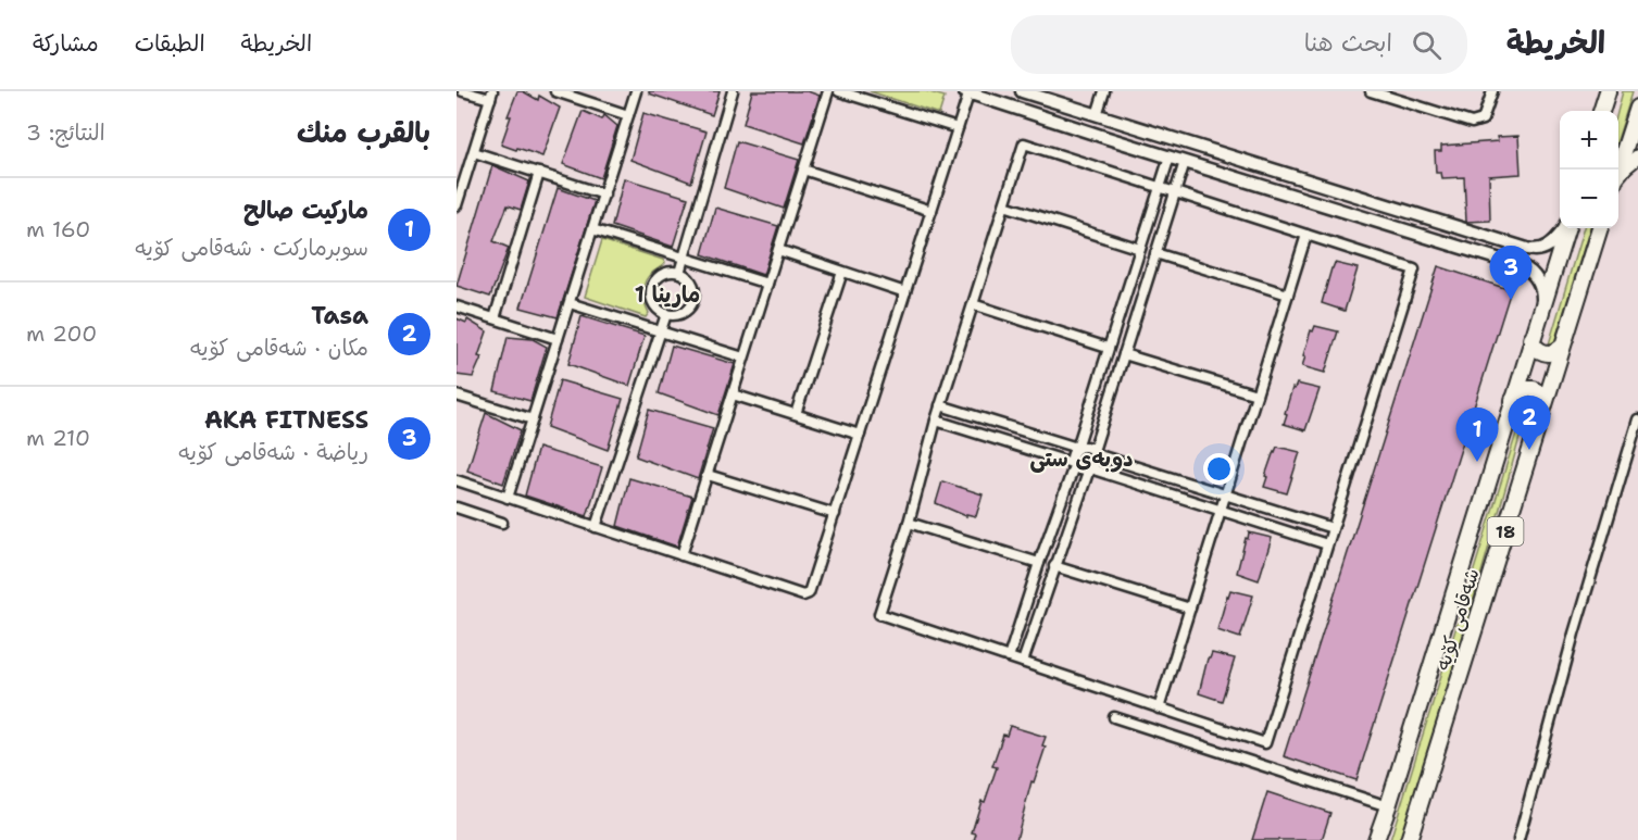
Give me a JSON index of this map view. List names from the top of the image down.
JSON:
{
  "streets": {
    "highway": ["18", "شەقامی کۆیە"]
  },
  "districts": ["مارینا 1", "دوبه‌ی ستی"],
  "page": {
    "header": "الخريطة",
    "search": "ابحث هنا",
    "nav": ["الخريطة", "الطبقات", "مشاركة"],
    "heading": ["بالقرب منك", "النتائج: 3"],
    "map_buttons": ["+", "−"],
    "list": [
      {
        "mark": "1",
        "name": "ماركيت صالح",
        "note": "سوبرماركت · شەقامی کۆیە",
        "value": "160 m"
      },
      {
        "mark": "2",
        "name": "Tasa",
        "note": "مكان · شەقامی کۆیە",
        "value": "200 m"
      },
      {
        "mark": "3",
        "name": "AKA FITNESS",
        "note": "رياضة · شەقامی کۆیە",
        "value": "210 m"
      }
    ],
    "pins": ["3", "2", "1"]
  }
}
